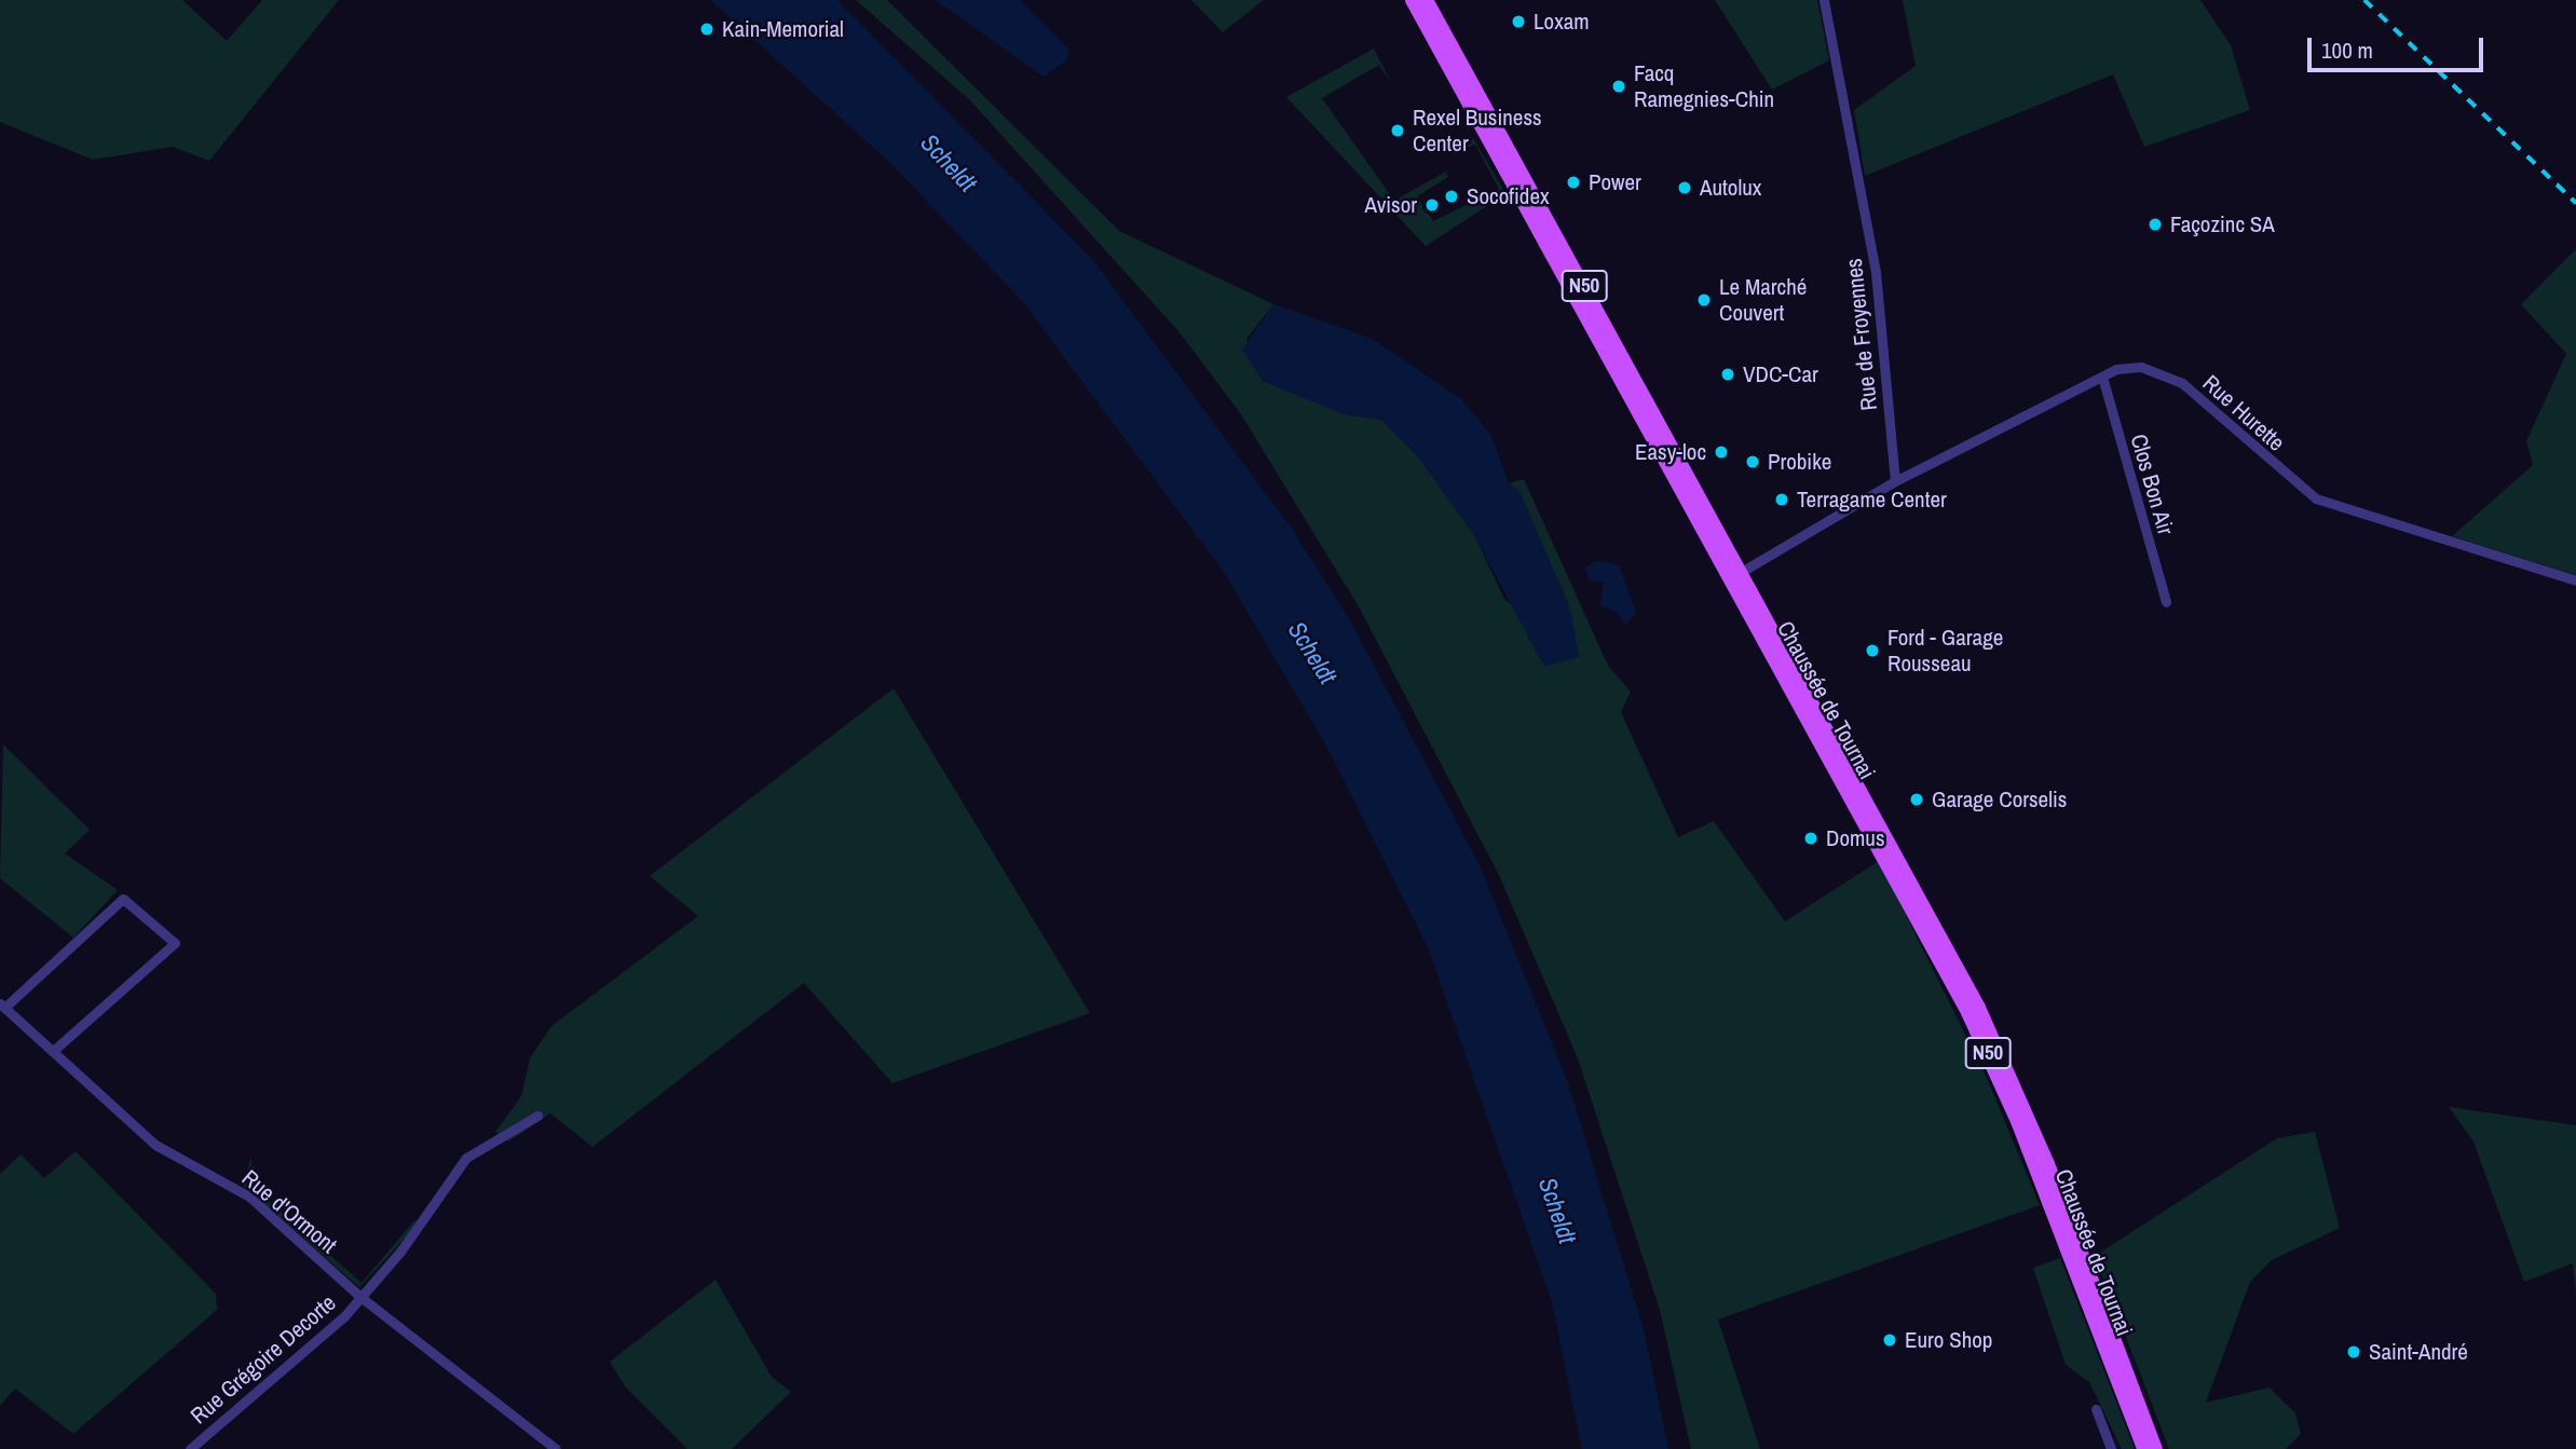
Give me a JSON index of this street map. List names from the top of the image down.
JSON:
{
  "streets": {
    "main road": ["N50", "Chaussée de Tournai"],
    "street": [
      "Rue de Froyennes",
      "Rue Hurette",
      "Clos Bon Air",
      "Rue d'Ormont",
      "Rue Grégoire Decorte"
    ]
  },
  "crossings": [
    ["Rue de Froyennes", "Rue Hurette"],
    ["Rue Hurette", "Clos Bon Air"],
    ["Rue d'Ormont", "Rue Grégoire Decorte"]
  ],
  "water": ["Scheldt"],
  "places": [
    "Loxam",
    "Kain-Memorial",
    "Facq Ramegnies-Chin",
    "Rexel Business Center",
    "Power",
    "Autolux",
    "Socofidex",
    "Avisor",
    "Façozinc SA",
    "Le Marché Couvert",
    "VDC-Car",
    "Easy-loc",
    "Probike",
    "Terragame Center",
    "Ford - Garage Rousseau",
    "Garage Corselis",
    "Domus",
    "Euro Shop",
    "Saint-André"
  ],
  "scale_bar": "100 m"
}
